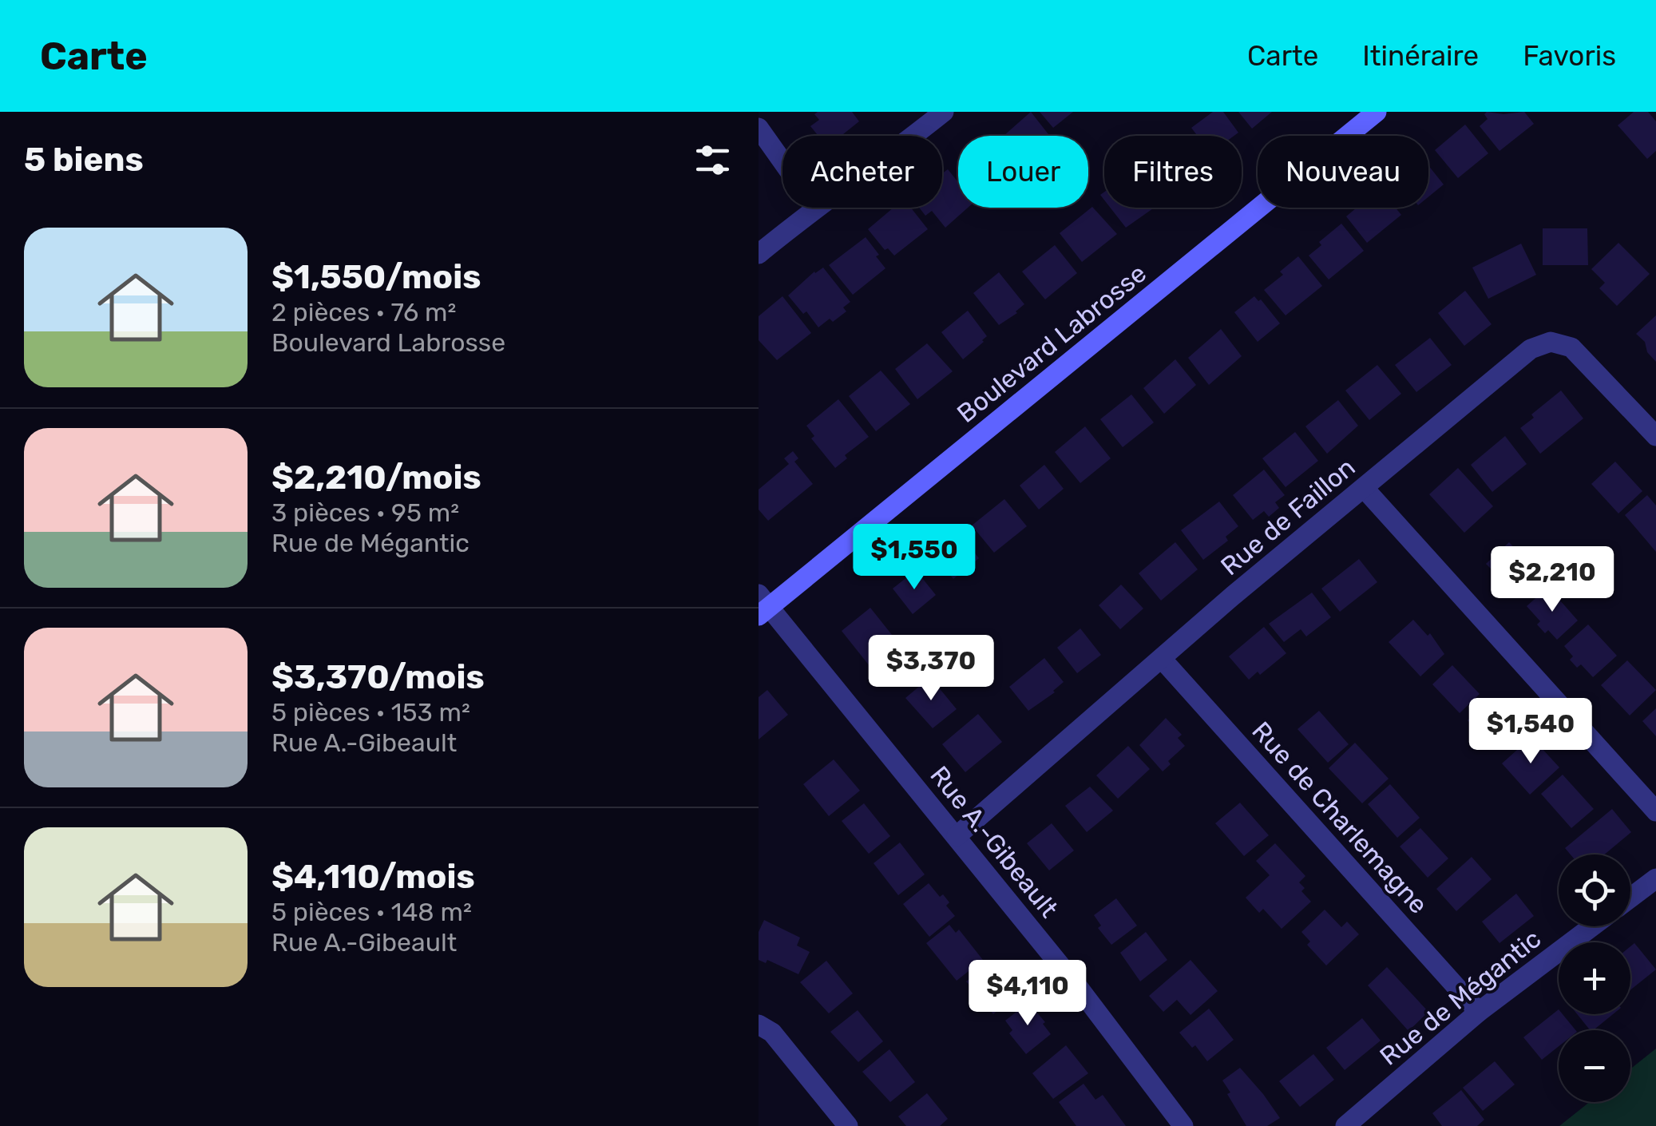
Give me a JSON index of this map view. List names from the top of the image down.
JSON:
{
  "streets": {
    "main road": ["Boulevard Labrosse"],
    "street": [
      "Rue de Faillon",
      "Rue de Charlemagne",
      "Rue A.-Gibeault",
      "Rue de Mégantic"
    ]
  },
  "crossings": [
    ["Boulevard Labrosse", "Rue A.-Gibeault"],
    ["Rue de Faillon", "Rue de Charlemagne"],
    ["Rue de Faillon", "Rue A.-Gibeault"],
    ["Rue de Charlemagne", "Rue de Mégantic"]
  ],
  "page": {
    "header": "Carte",
    "nav": ["Carte", "Itinéraire", "Favoris"],
    "heading": "5 biens",
    "chip": [
      "Acheter",
      "Louer",
      "Filtres",
      "Nouveau"
    ],
    "list": [
      {
        "name": "$1,550/mois",
        "note": "2 pièces · 76 m² · Boulevard Labrosse"
      },
      {
        "name": "$2,210/mois",
        "note": "3 pièces · 95 m² · Rue de Mégantic"
      },
      {
        "name": "$3,370/mois",
        "note": "5 pièces · 153 m² · Rue A.-Gibeault"
      },
      {
        "name": "$4,110/mois",
        "note": "5 pièces · 148 m² · Rue A.-Gibeault"
      }
    ],
    "price": [
      "$1,550",
      "$2,210",
      "$3,370",
      "$1,540",
      "$4,110"
    ],
    "map_buttons": ["+", "−"]
  }
}
